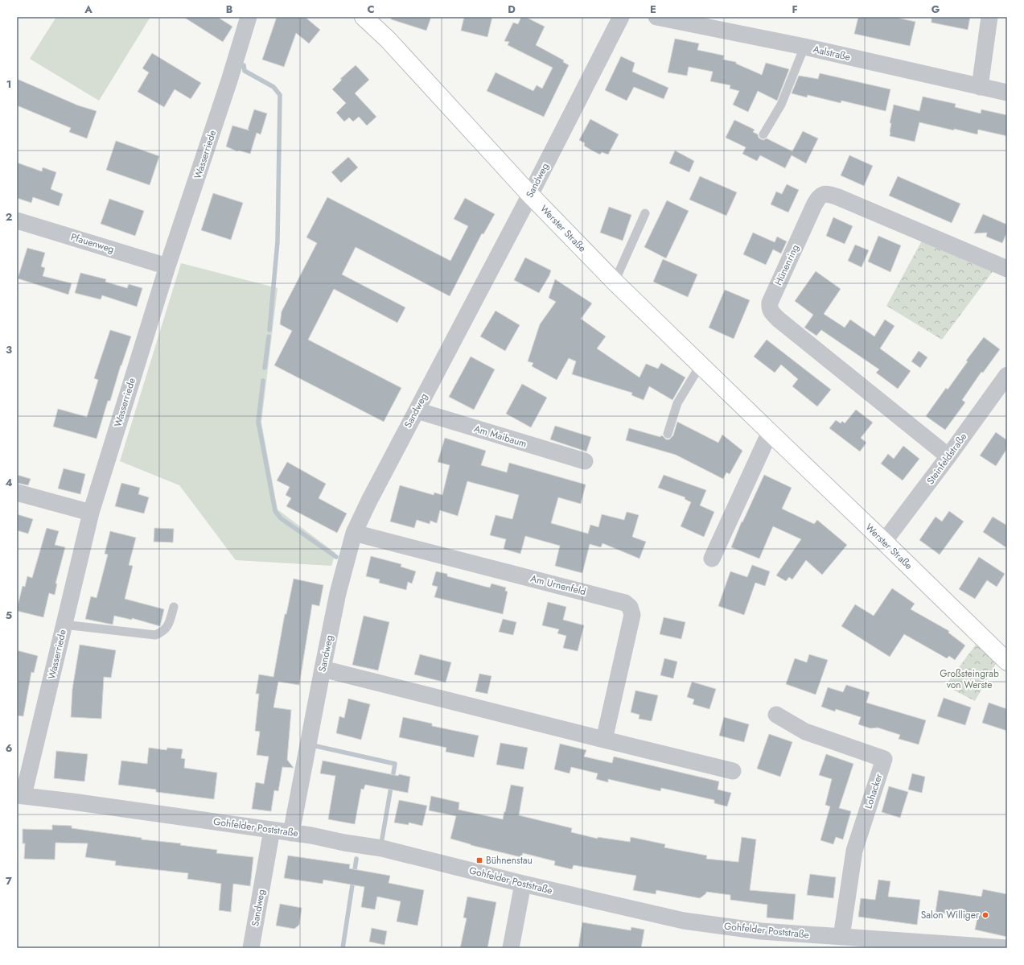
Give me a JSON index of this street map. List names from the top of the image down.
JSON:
{
  "streets": {
    "main road": ["Werster Straße"],
    "street": [
      "Aalstraße",
      "Wasserriede",
      "Sandweg",
      "Pfauenweg",
      "Hünenring",
      "Am Maibaum",
      "Steinfeldstraße",
      "Am Urnenfeld",
      "Lohacker",
      "Gohfelder Poststraße"
    ]
  },
  "crossings": [
    ["Wasserriede", "Pfauenweg"],
    ["Wasserriede", "Gohfelder Poststraße"],
    ["Sandweg", "Werster Straße"],
    ["Sandweg", "Am Maibaum"],
    ["Sandweg", "Am Urnenfeld"],
    ["Sandweg", "Gohfelder Poststraße"],
    ["Werster Straße", "Steinfeldstraße"],
    ["Hünenring", "Steinfeldstraße"],
    ["Lohacker", "Gohfelder Poststraße"]
  ],
  "parks": ["Großsteingrab von Werste"],
  "places": {
    "transit": ["Bühnenstau"],
    "other": ["Salon Williger"]
  },
  "grid": {
    "columns": [
      "A",
      "B",
      "C",
      "D",
      "E",
      "F",
      "G"
    ],
    "rows": [
      "1",
      "2",
      "3",
      "4",
      "5",
      "6",
      "7"
    ]
  }
}
